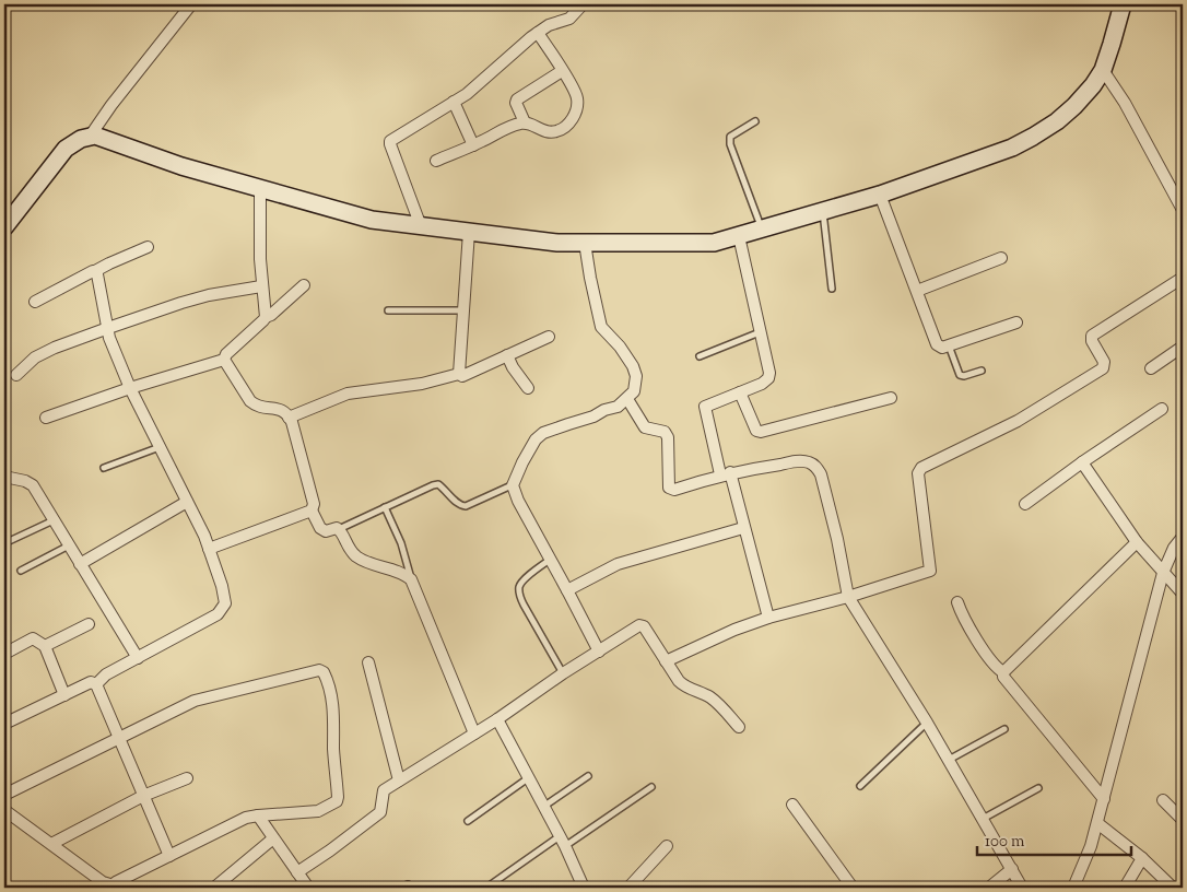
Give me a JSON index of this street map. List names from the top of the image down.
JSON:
{
  "scale_bar": "100 m"
}
